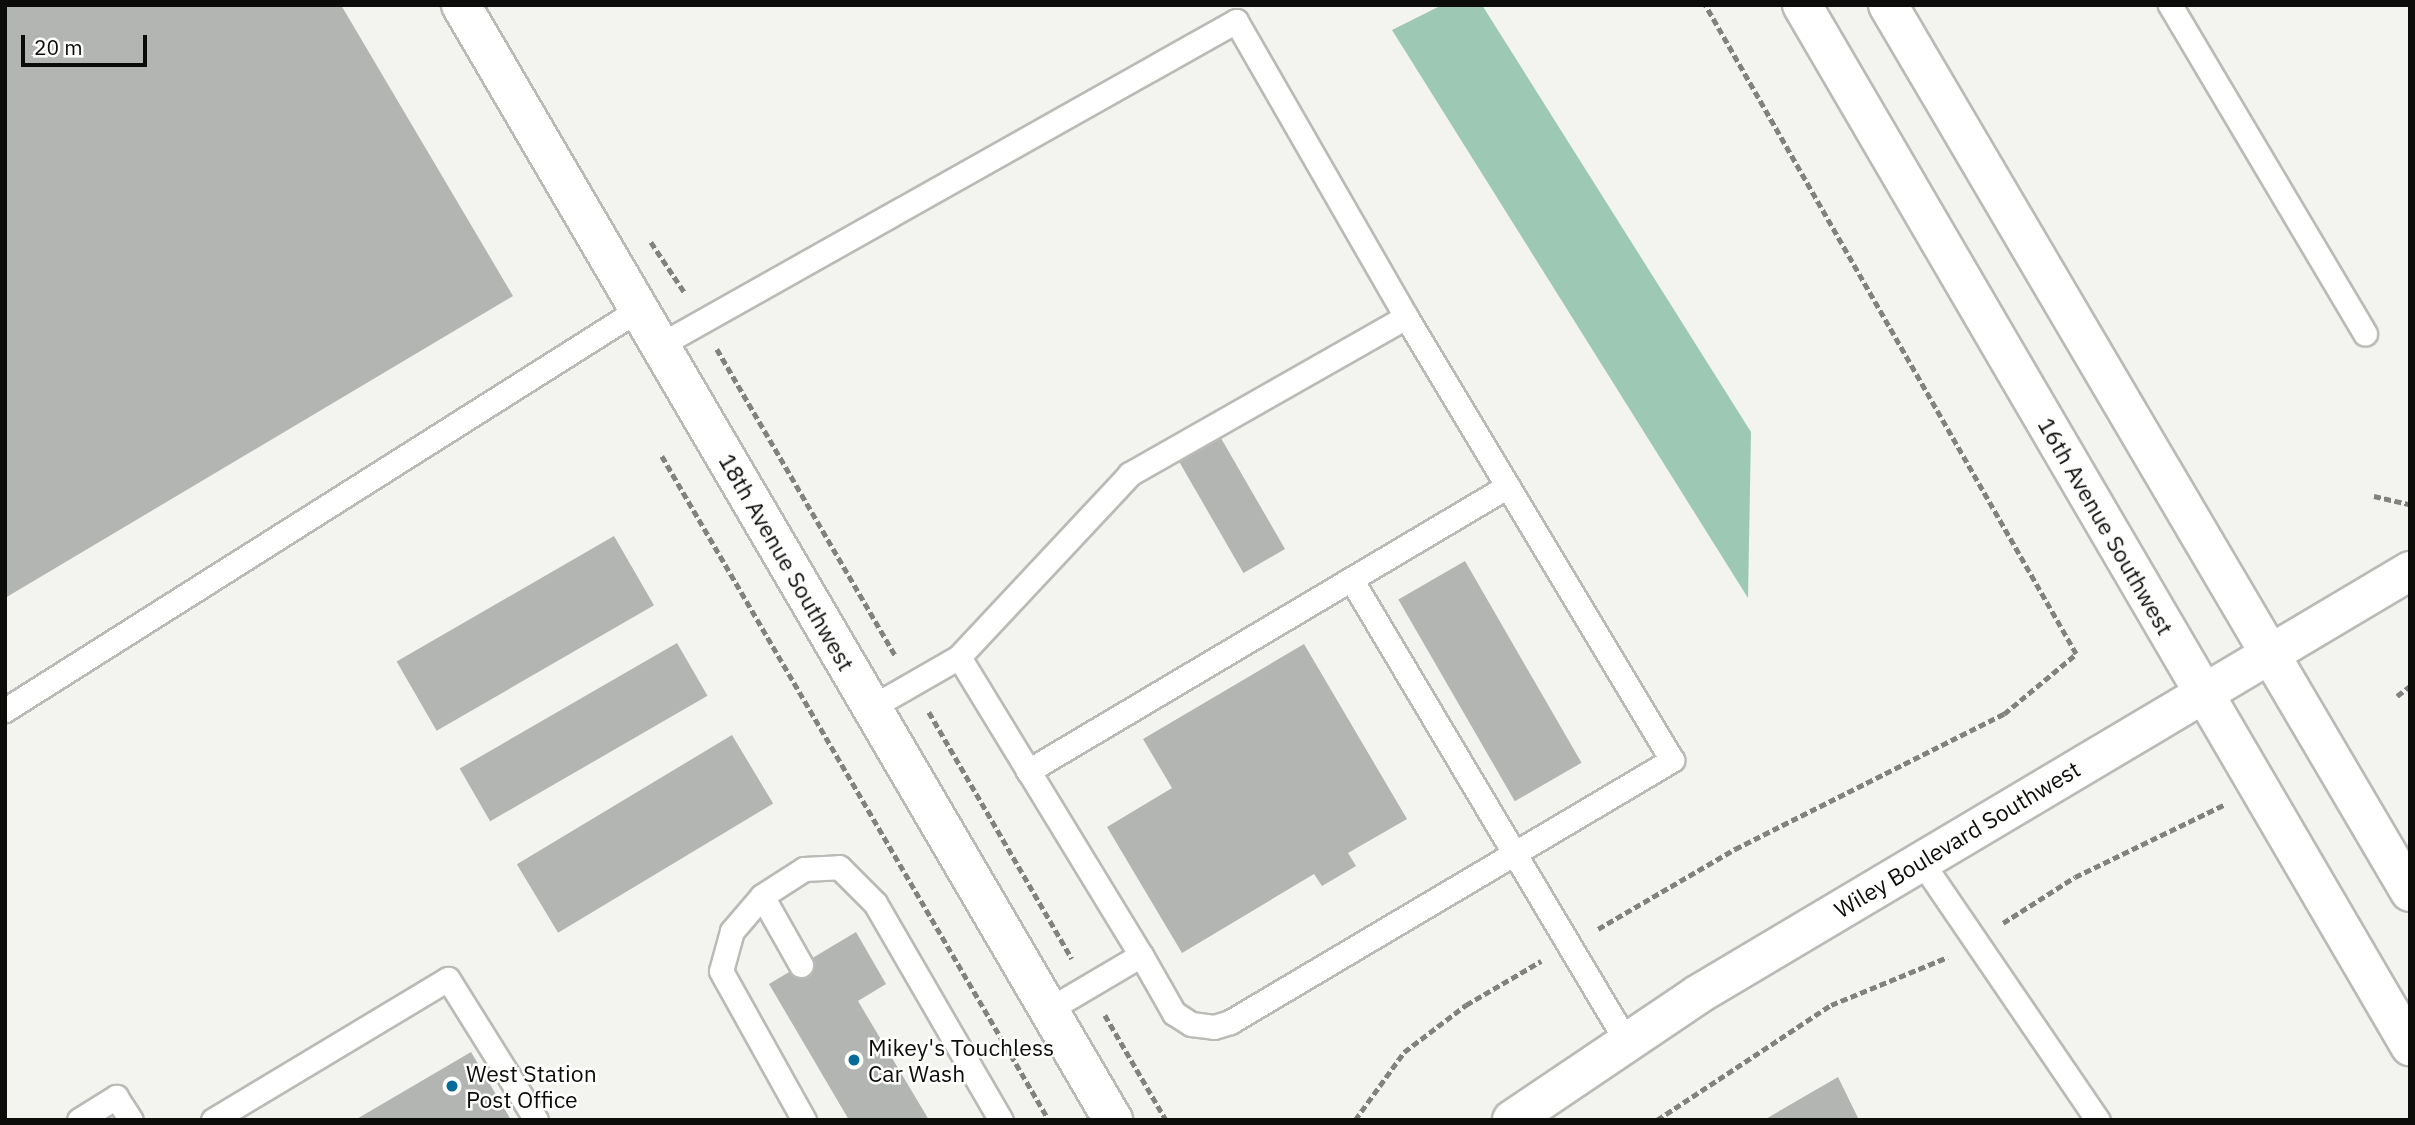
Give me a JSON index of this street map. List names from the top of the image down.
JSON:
{
  "streets": {
    "street": ["16th Avenue Southwest", "18th Avenue Southwest", "Wiley Boulevard Southwest"]
  },
  "crossings": [
    ["16th Avenue Southwest", "Wiley Boulevard Southwest"]
  ],
  "places": ["Mikey's Touchless Car Wash", "West Station Post Office"],
  "scale_bar": "20 m"
}
